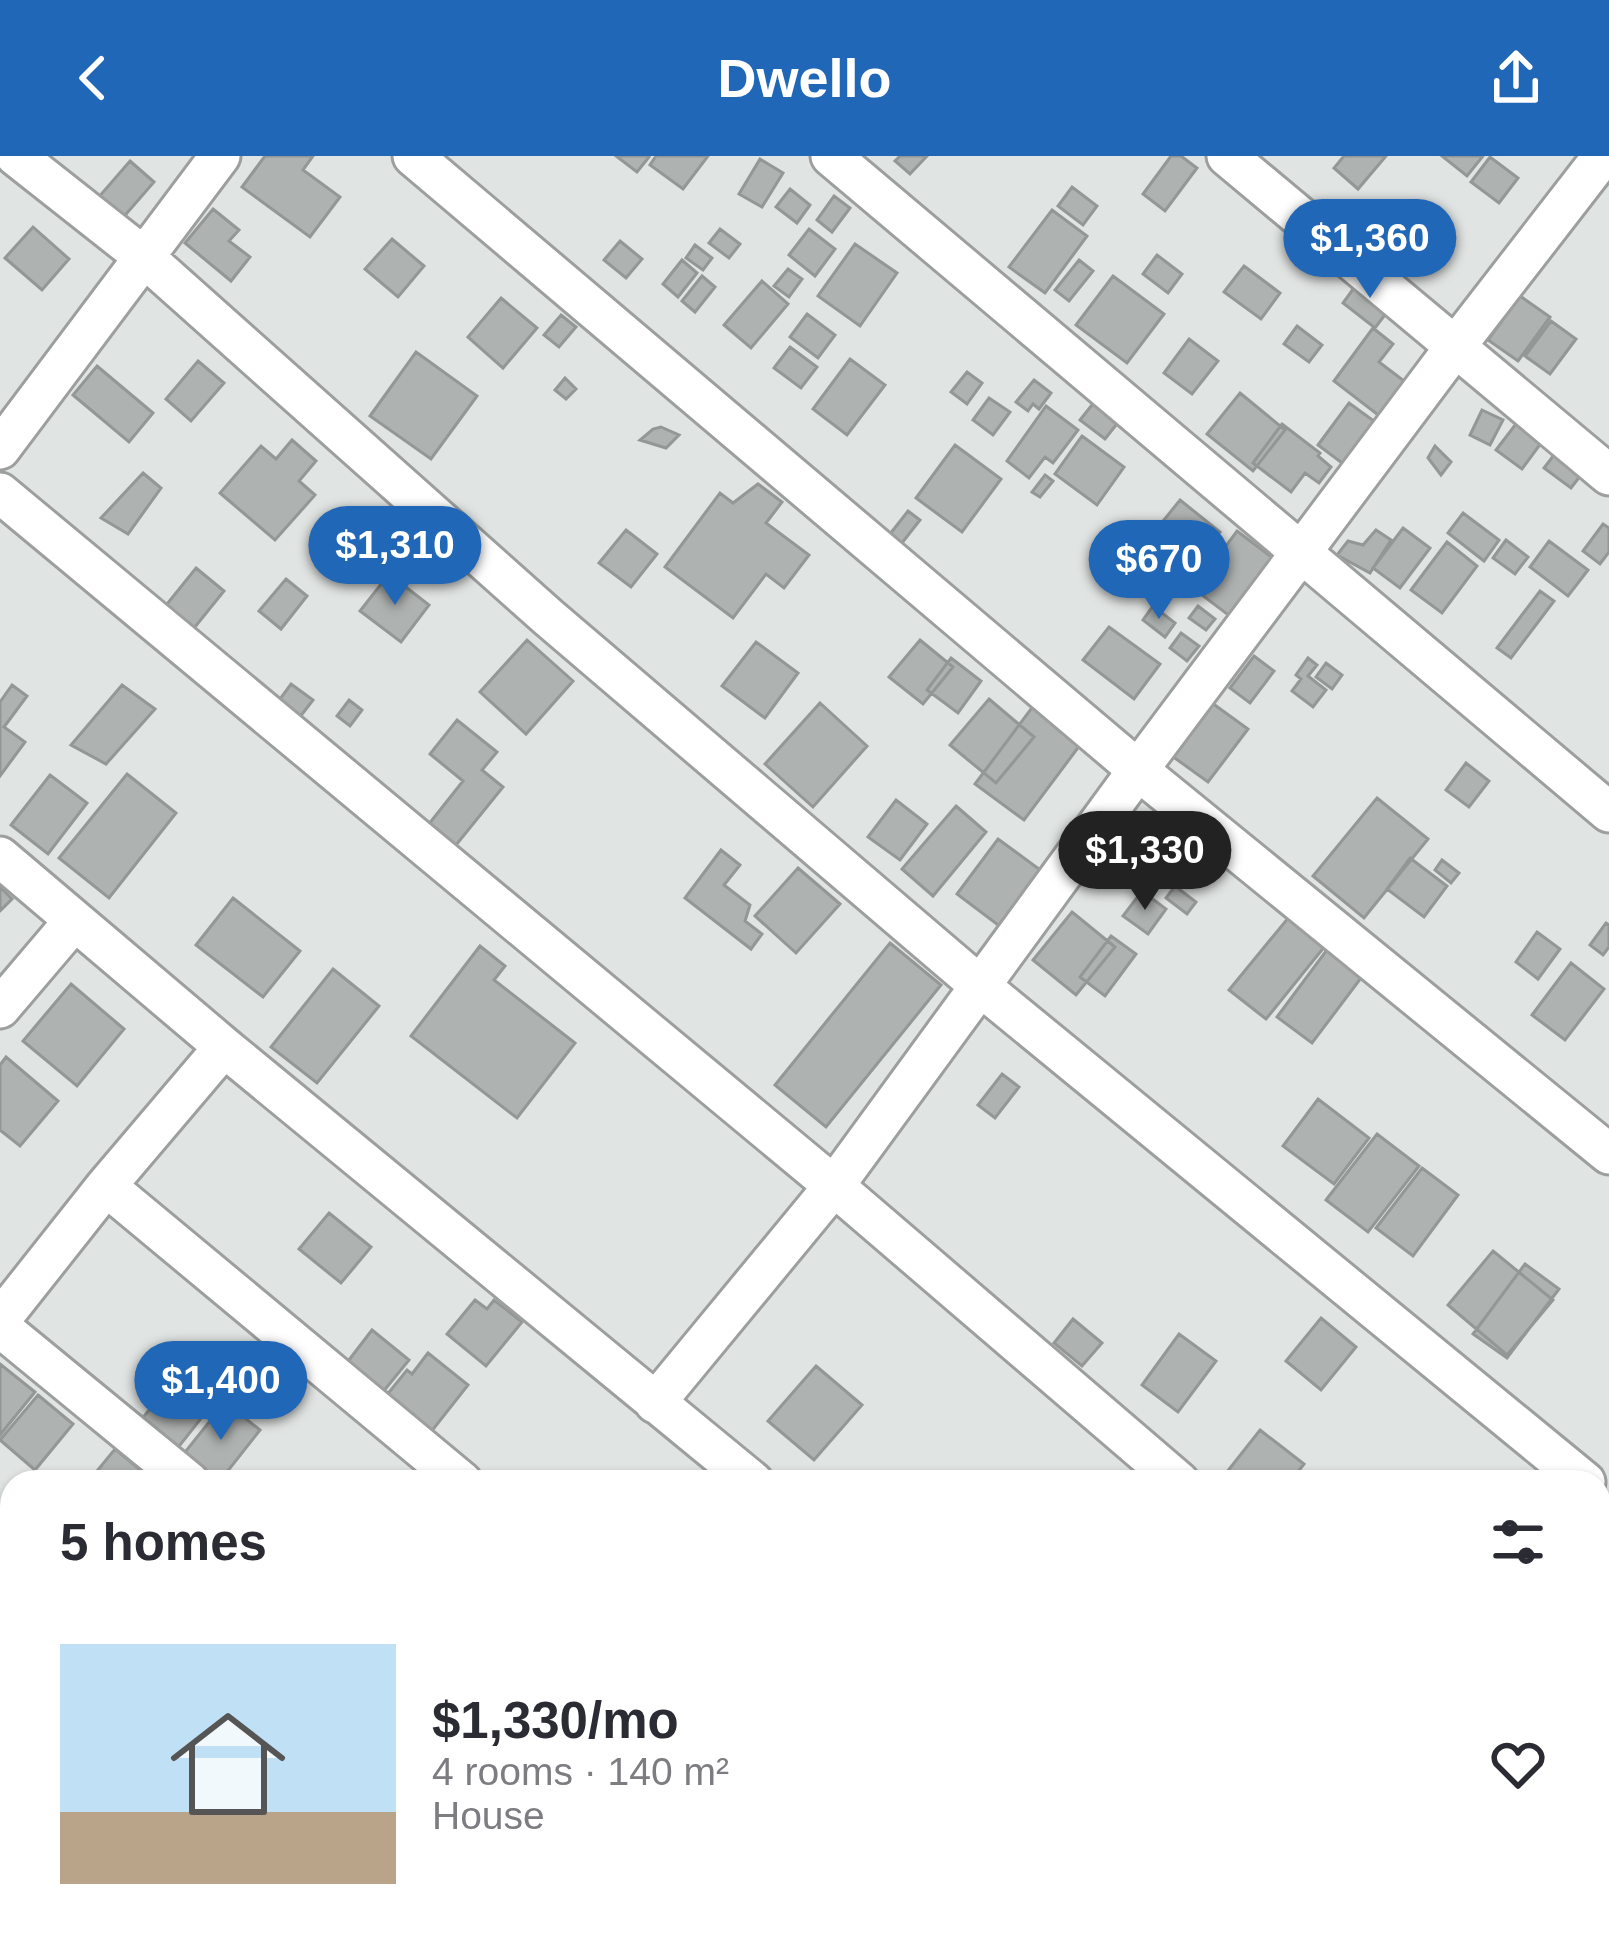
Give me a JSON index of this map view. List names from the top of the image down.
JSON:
{
  "page": {
    "header": "Dwello",
    "price": [
      "$1,360",
      "$1,310",
      "$670",
      "$1,330",
      "$1,400"
    ],
    "heading": "5 homes",
    "list": [
      {
        "name": "$1,330/mo",
        "note": "4 rooms · 140 m² · House"
      }
    ]
  }
}
